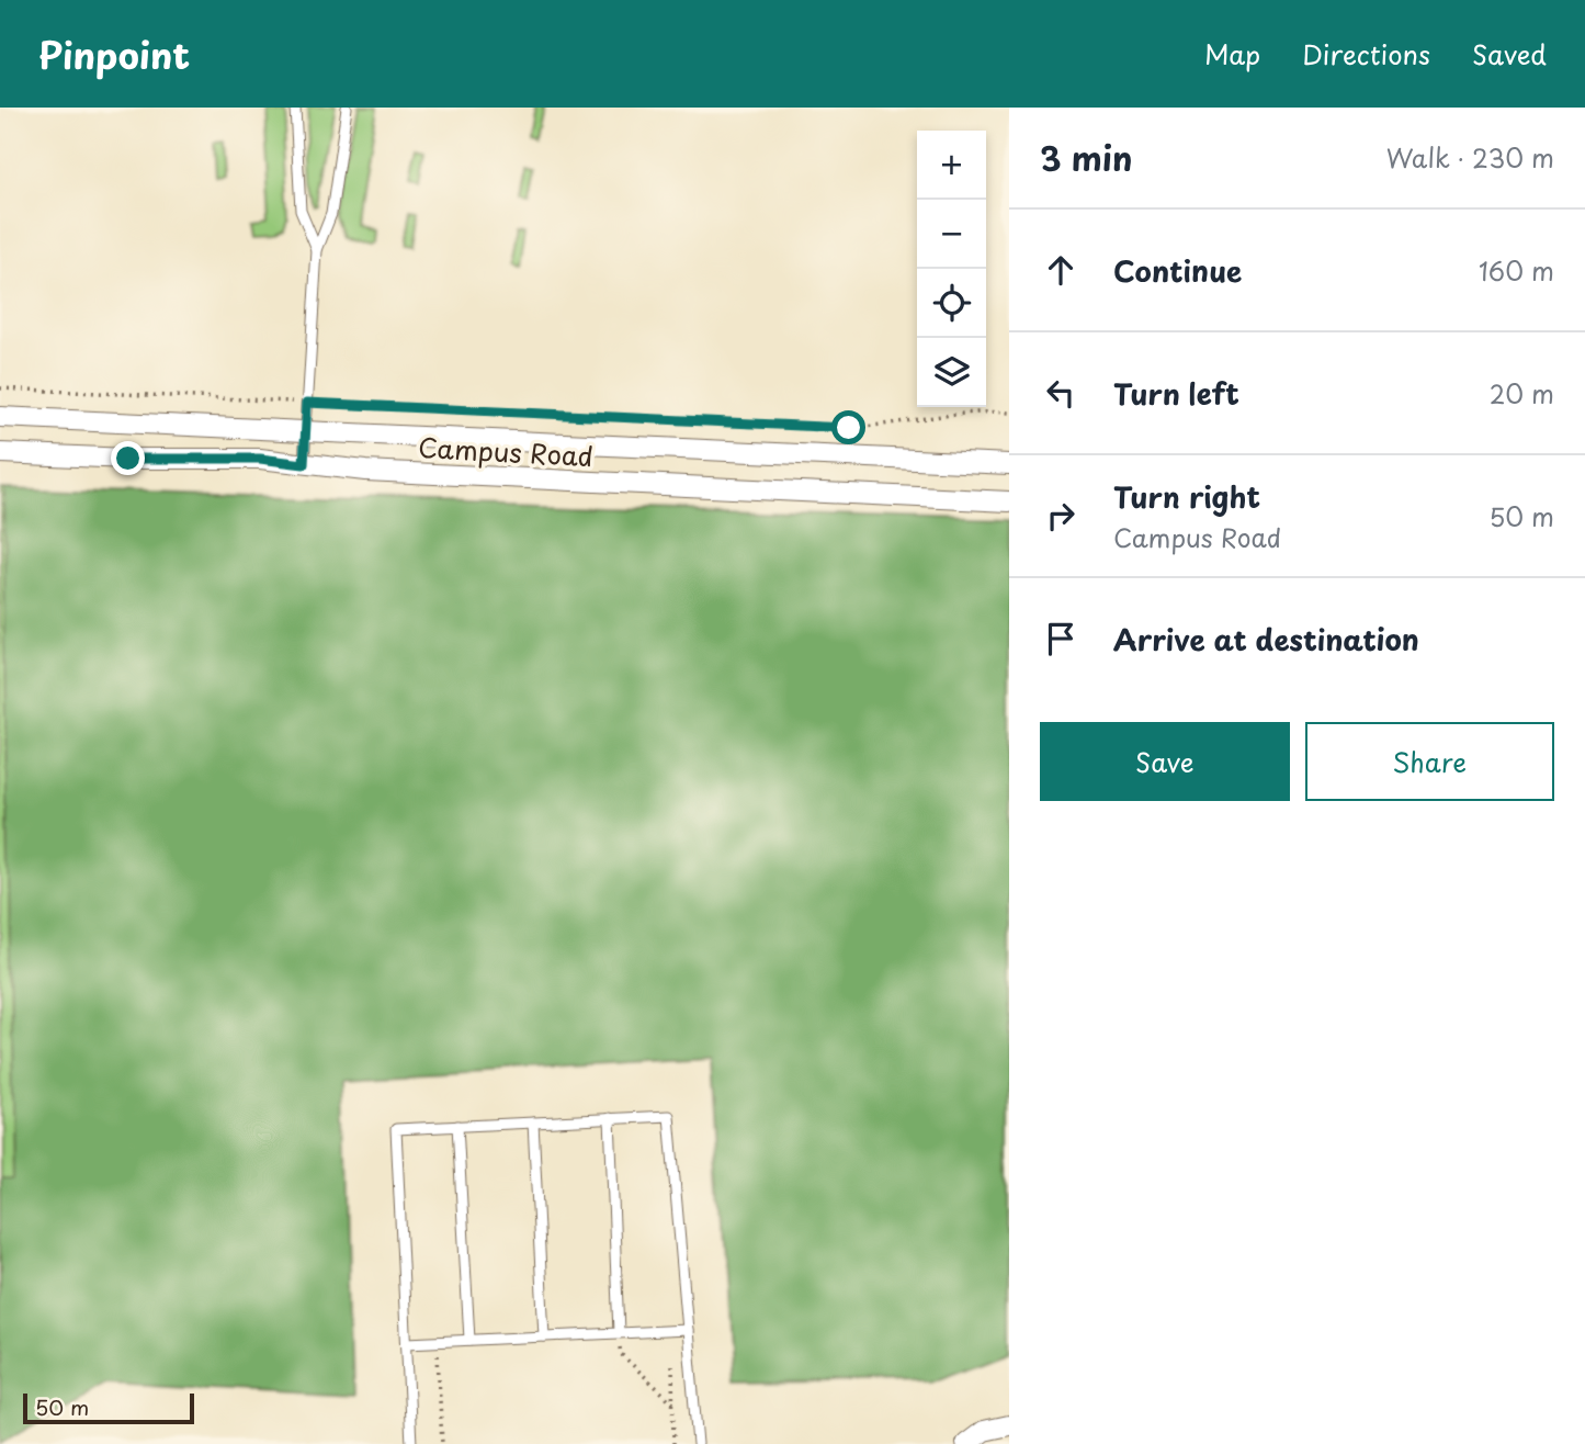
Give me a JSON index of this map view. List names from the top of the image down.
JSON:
{
  "streets": {
    "street": ["Campus Road"]
  },
  "scale_bar": "50 m",
  "page": {
    "header": "Pinpoint",
    "nav": ["Map", "Directions", "Saved"],
    "heading": ["3 min", "Walk · 230 m"],
    "map_buttons": ["+", "−"],
    "list": [
      ["Continue", "160 m"],
      ["Turn left", "20 m"],
      ["Turn right", "Campus Road", "50 m"],
      "Arrive at destination"
    ],
    "buttons": ["Save", "Share"],
    "scale": "50 m"
  }
}
